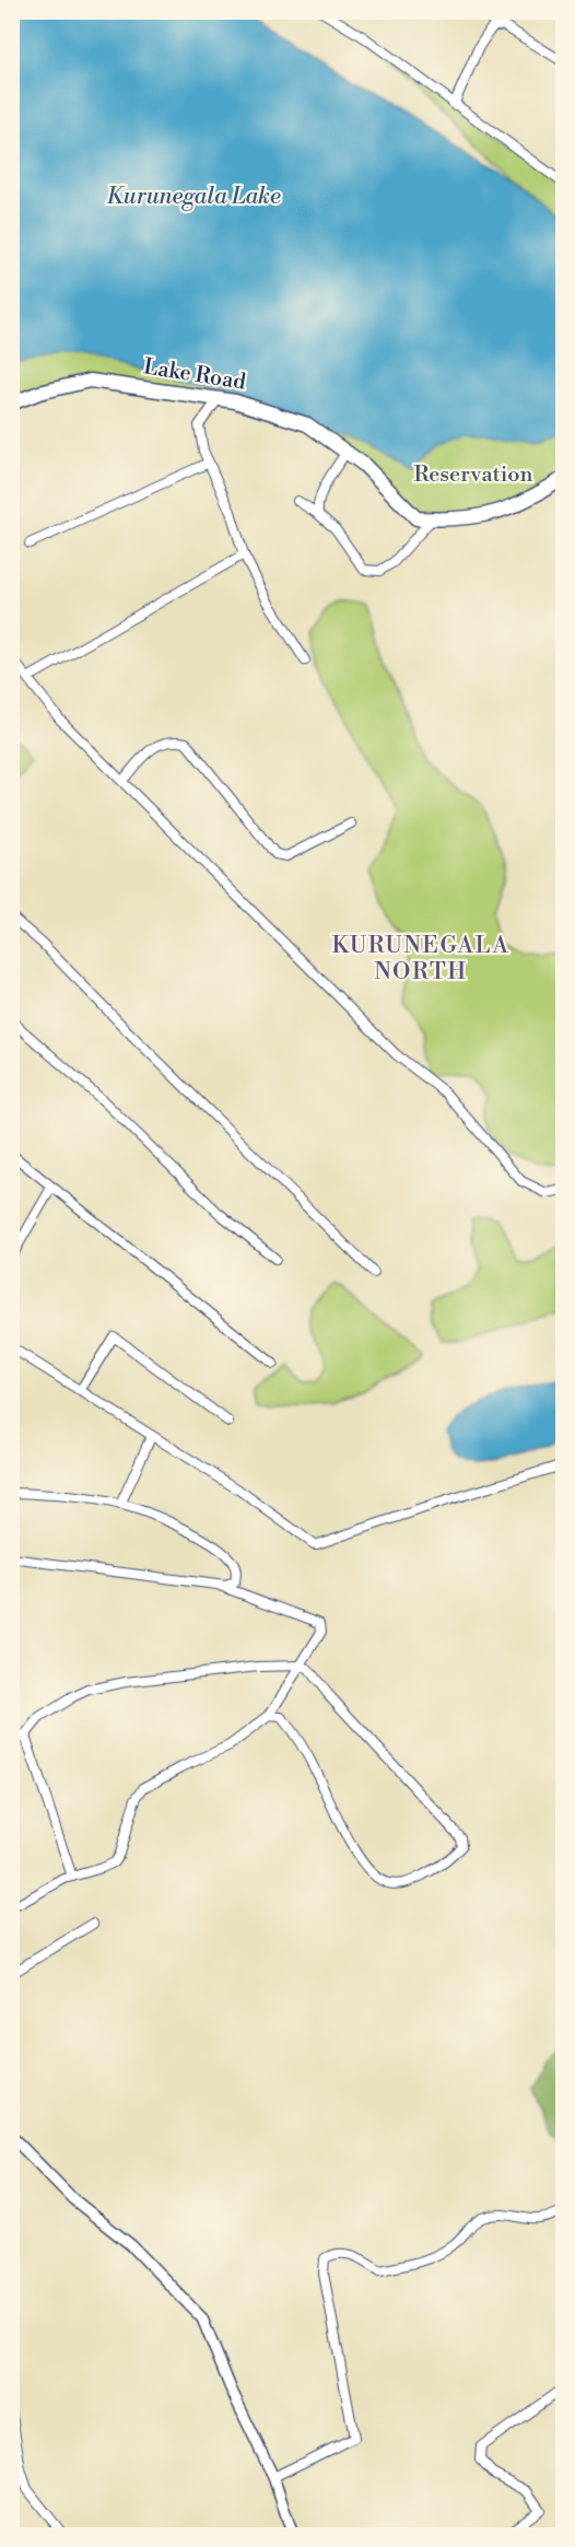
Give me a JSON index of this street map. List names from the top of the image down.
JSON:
{
  "streets": {
    "main road": ["Lake Road"]
  },
  "districts": ["KURUNEGALA NORTH"],
  "water": ["Kurunegala Lake"],
  "parks": ["Reservation"]
}
